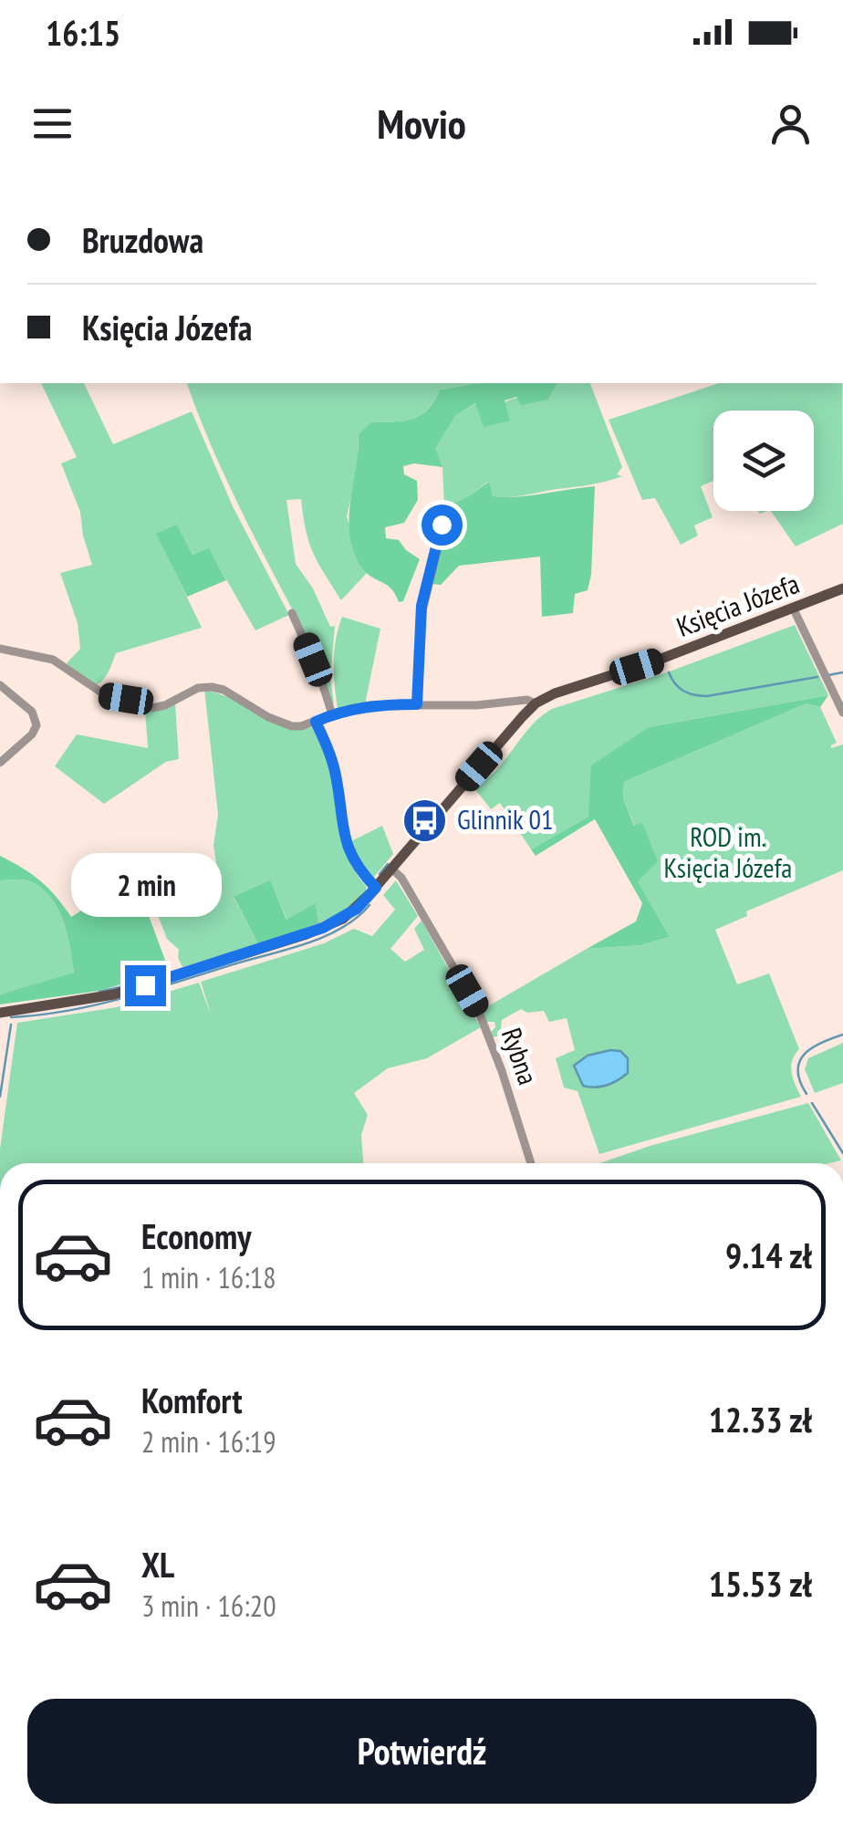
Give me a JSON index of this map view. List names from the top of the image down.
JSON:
{
  "streets": {
    "main road": ["Księcia Józefa"],
    "street": ["Rybna"]
  },
  "crossings": [
    ["Księcia Józefa", "Rybna"]
  ],
  "parks": ["ROD im. Księcia Józefa"],
  "places": {
    "bus stop": ["Glinnik 01"]
  },
  "page": {
    "status": "16:15",
    "header": "Movio",
    "banner": ["Bruzdowa", "Księcia Józefa"],
    "bubble": "2 min",
    "list": [
      {
        "name": "Economy",
        "note": "1 min · 16:18",
        "value": "9.14 zł"
      },
      {
        "name": "Komfort",
        "note": "2 min · 16:19",
        "value": "12.33 zł"
      },
      {
        "name": "XL",
        "note": "3 min · 16:20",
        "value": "15.53 zł"
      }
    ],
    "buttons": "Potwierdź"
  }
}
